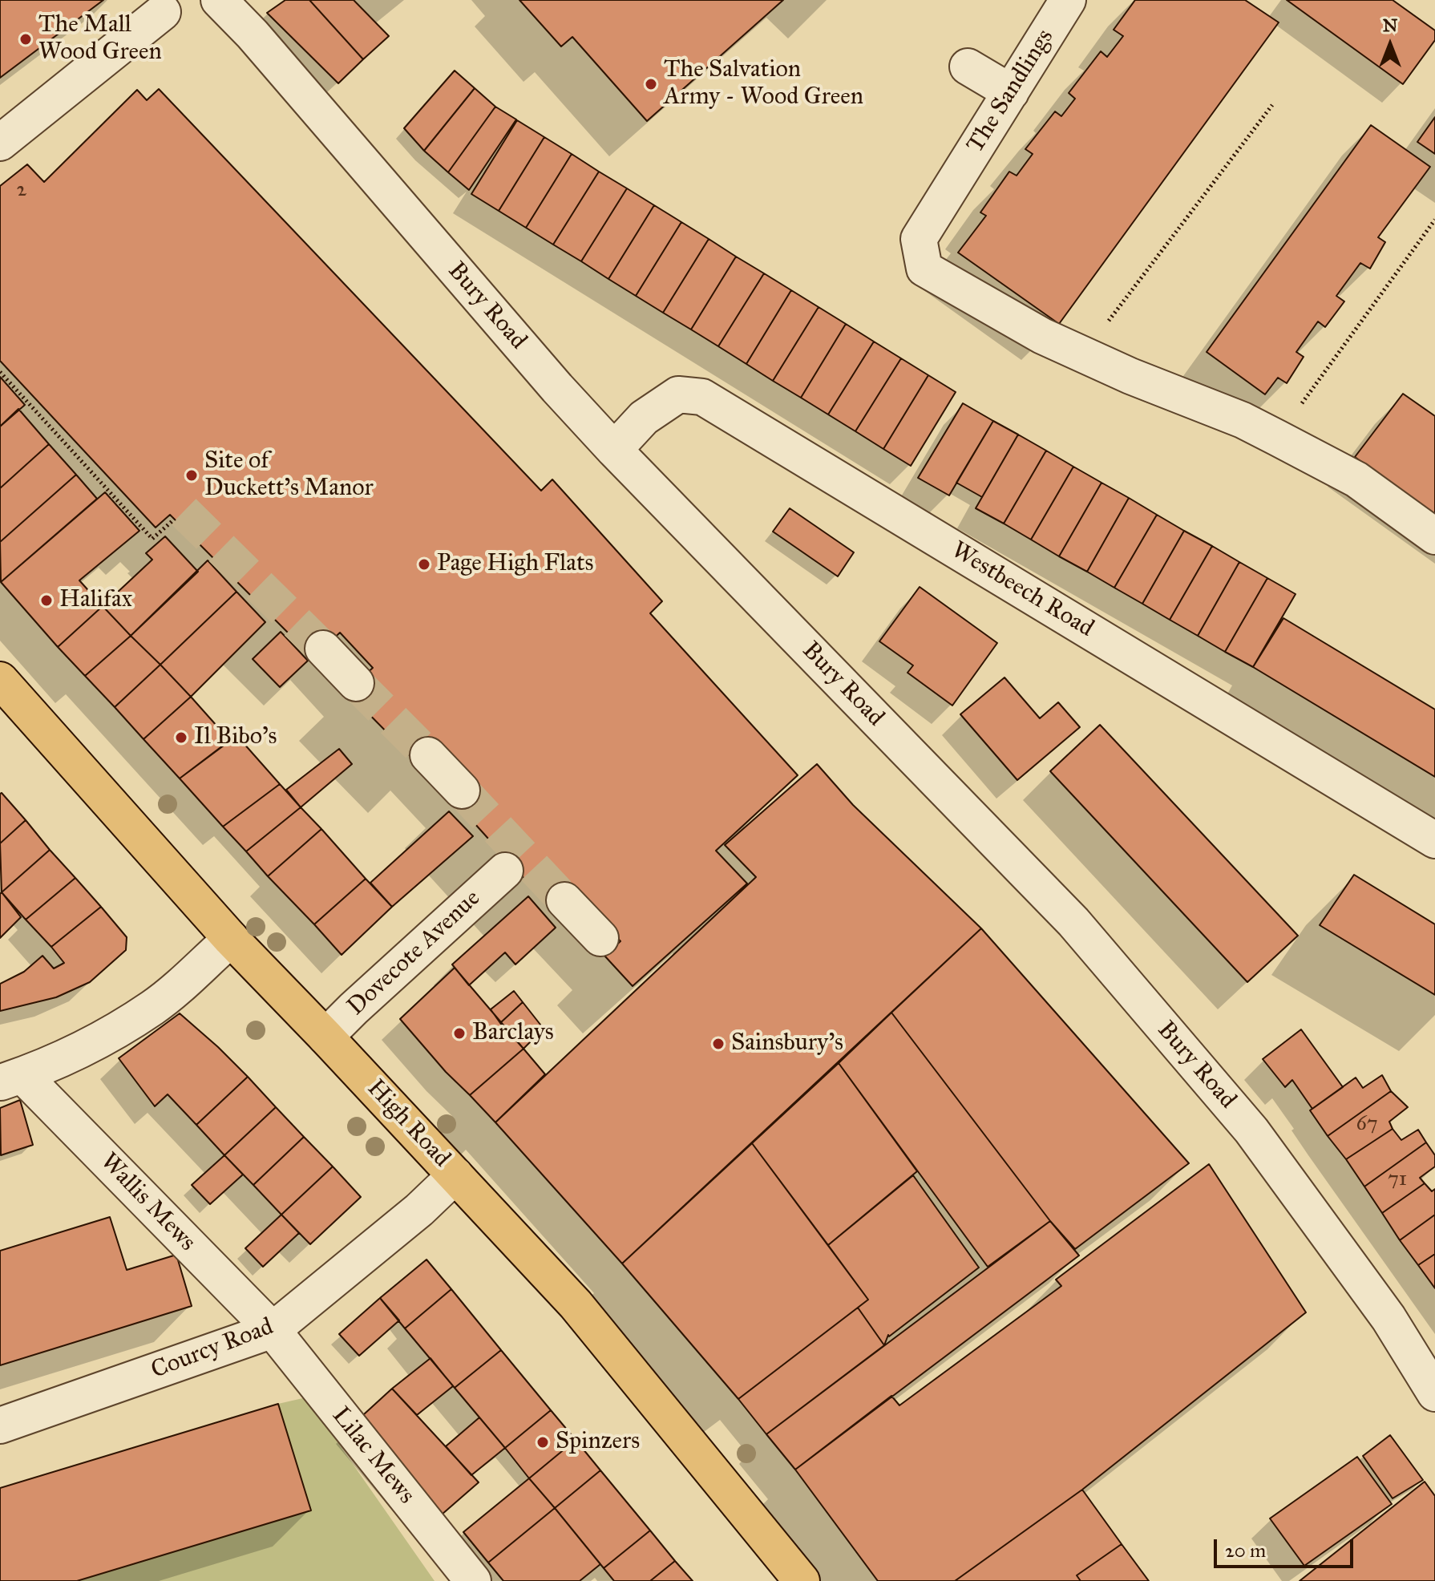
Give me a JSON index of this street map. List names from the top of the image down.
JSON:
{
  "streets": {
    "main road": ["High Road"],
    "street": [
      "The Sandlings",
      "Bury Road",
      "Westbeech Road",
      "Dovecote Avenue",
      "Wallis Mews",
      "Courcy Road",
      "Lilac Mews"
    ]
  },
  "crossings": [
    ["Bury Road", "Westbeech Road"],
    ["Dovecote Avenue", "High Road"],
    ["High Road", "Courcy Road"],
    ["Wallis Mews", "Courcy Road"],
    ["Wallis Mews", "Lilac Mews"],
    ["Courcy Road", "Lilac Mews"]
  ],
  "places": [
    "The Mall Wood Green",
    "The Salvation Army - Wood Green",
    "Site of Duckett's Manor",
    "Page High Flats",
    "Halifax",
    "Il Bibo's",
    "Barclays",
    "Sainsbury's",
    "Spinzers"
  ],
  "house_numbers": ["2", "67", "71"],
  "scale_bar": "20 m",
  "north": "top"
}
